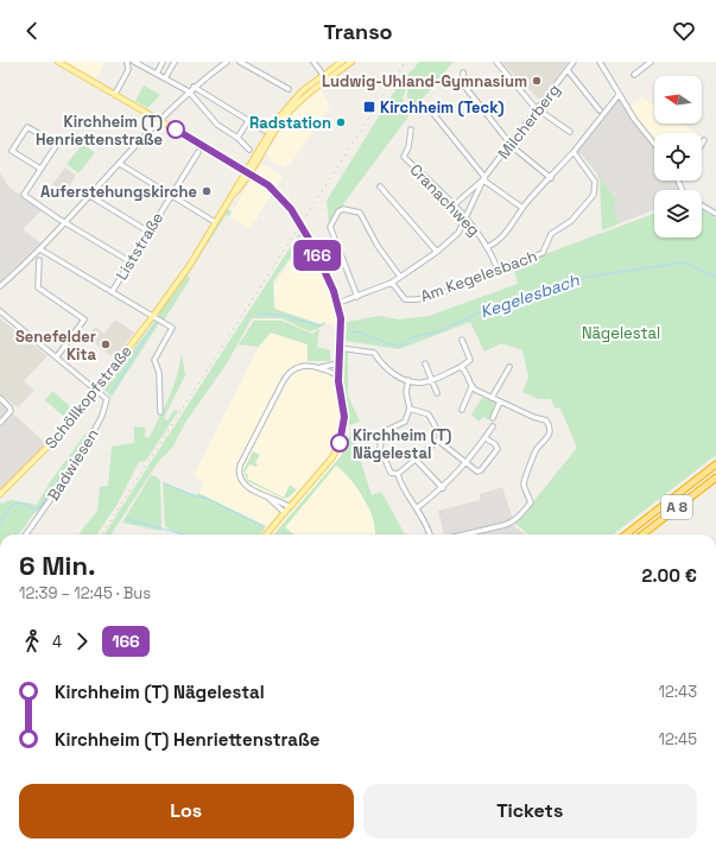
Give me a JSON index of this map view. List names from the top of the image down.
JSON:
{
  "streets": {
    "highway": ["A 8"],
    "main road": ["Schöllkopfstraße"],
    "street": [
      "Milcherberg",
      "Cranachweg",
      "Liststraße",
      "Am Kegelesbach",
      "Badwiesen"
    ]
  },
  "crossings": [
    ["Milcherberg", "Cranachweg"],
    ["Milcherberg", "Am Kegelesbach"],
    ["Cranachweg", "Am Kegelesbach"],
    ["Schöllkopfstraße", "Badwiesen"]
  ],
  "water": ["Kegelesbach"],
  "parks": ["Nägelestal"],
  "places": {
    "other": [
      "Ludwig-Uhland-Gymnasium",
      "Radstation",
      "Kirchheim (T) Henriettenstraße",
      "Auferstehungskirche",
      "Senefelder Kita",
      "Kirchheim (T) Nägelestal"
    ],
    "transit": ["Kirchheim (Teck)"]
  },
  "lines": ["bus line 166"],
  "north": "left",
  "page": {
    "header": "Transo",
    "on_map": "166",
    "heading": ["6 Min.", "12:39 – 12:45 · Bus", "2.00 €"],
    "legs": ["4", "166"],
    "list": [
      {
        "name": "Kirchheim (T) Nägelestal",
        "value": "12:43"
      },
      {
        "name": "Kirchheim (T) Henriettenstraße",
        "value": "12:45"
      }
    ],
    "buttons": ["Los", "Tickets"]
  }
}
